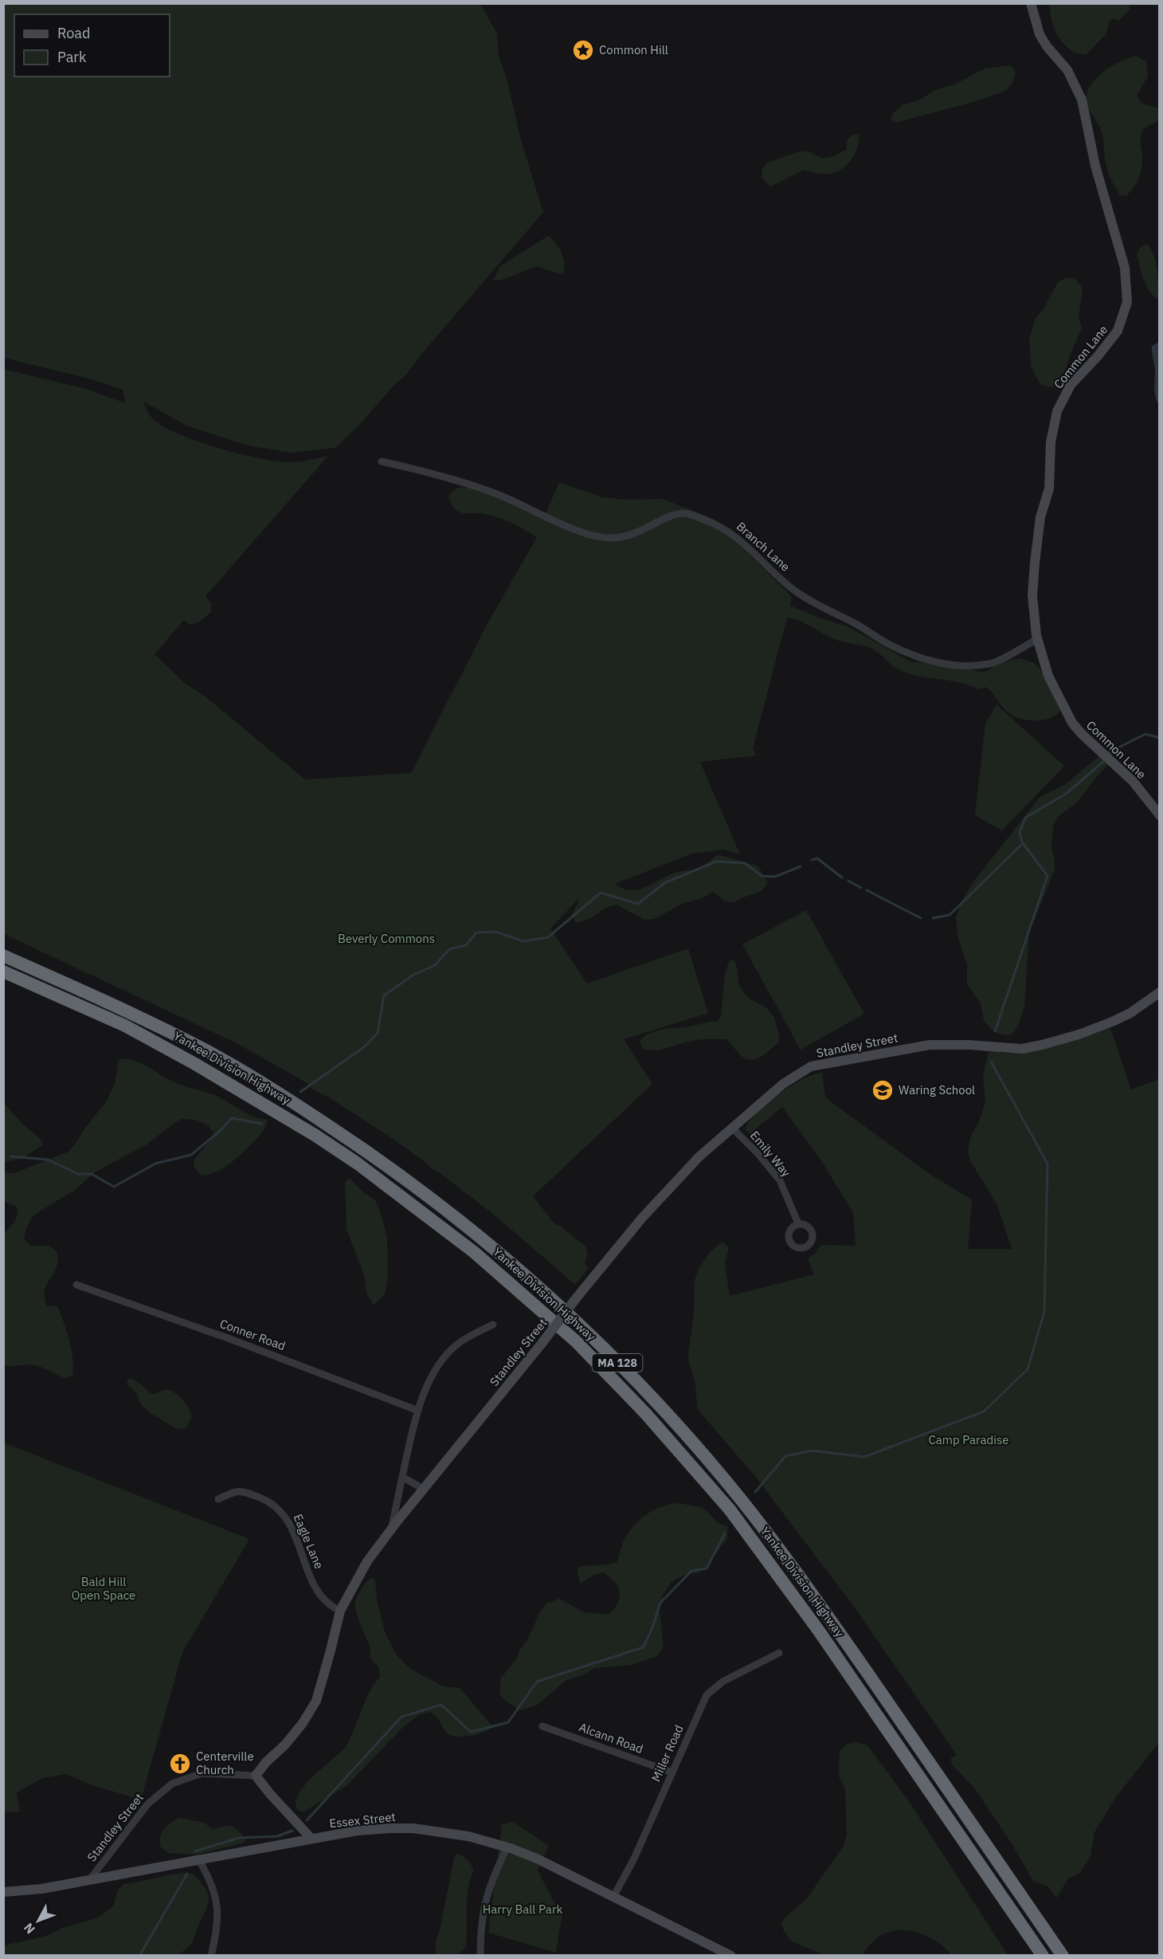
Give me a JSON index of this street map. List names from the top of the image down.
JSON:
{
  "streets": {
    "highway": ["Yankee Division Highway", "MA 128"],
    "street": [
      "Common Lane",
      "Branch Lane",
      "Standley Street",
      "Emily Way",
      "Conner Road",
      "Eagle Lane",
      "Alcann Road",
      "Miller Road",
      "Essex Street"
    ]
  },
  "crossings": [
    ["Common Lane", "Branch Lane"],
    ["Standley Street", "Emily Way"],
    ["Standley Street", "Eagle Lane"],
    ["Standley Street", "Essex Street"],
    ["Alcann Road", "Miller Road"],
    ["Miller Road", "Essex Street"]
  ],
  "parks": [
    "Beverly Commons",
    "Camp Paradise",
    "Bald Hill Open Space",
    "Harry Ball Park"
  ],
  "places": {
    "place": ["Common Hill"],
    "school or university": ["Waring School"],
    "church": ["Centerville Church"]
  },
  "legend": ["Road", "Park"],
  "north": "bottom left"
}
